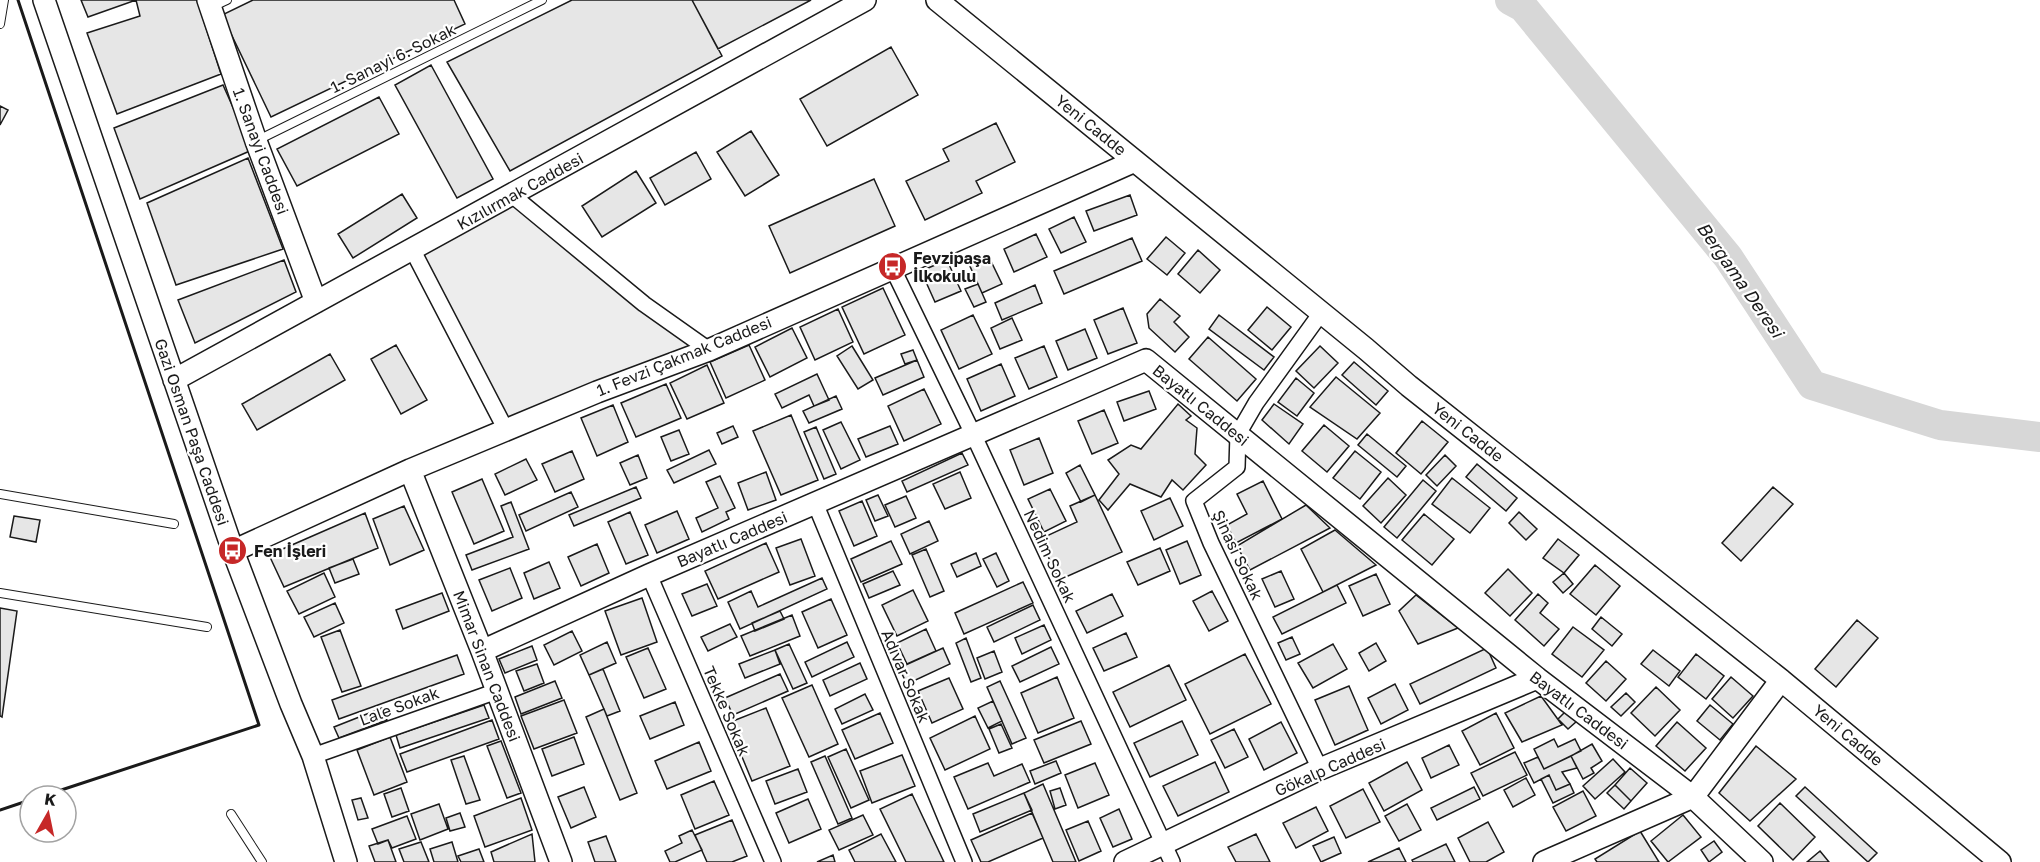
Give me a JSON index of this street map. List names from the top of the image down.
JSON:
{
  "streets": {
    "street": [
      "Yeni Cadde",
      "1. Sanayi Caddesi",
      "Kızılırmak Caddesi",
      "1. Fevzi Çakmak Caddesi",
      "Bayatlı Caddesi",
      "Gazi Osman Paşa Caddesi",
      "Şinasi Sokak",
      "Nedim Sokak",
      "Mimar Sinan Caddesi",
      "Adıvar Sokak",
      "Lale Sokak",
      "Tekke Sokak",
      "Gökalp Caddesi"
    ],
    "lane": ["1. Sanayi 6. Sokak"]
  },
  "crossings": [
    ["1. Sanayi 6. Sokak", "1. Sanayi Caddesi"],
    ["Yeni Cadde", "1. Fevzi Çakmak Caddesi"],
    ["Yeni Cadde", "Şinasi Sokak"],
    ["1. Sanayi Caddesi", "Kızılırmak Caddesi"],
    ["Kızılırmak Caddesi", "Gazi Osman Paşa Caddesi"],
    ["1. Fevzi Çakmak Caddesi", "Gazi Osman Paşa Caddesi"],
    ["1. Fevzi Çakmak Caddesi", "Nedim Sokak"],
    ["1. Fevzi Çakmak Caddesi", "Mimar Sinan Caddesi"],
    ["Bayatlı Caddesi", "Şinasi Sokak"],
    ["Bayatlı Caddesi", "Nedim Sokak"],
    ["Bayatlı Caddesi", "Mimar Sinan Caddesi"],
    ["Bayatlı Caddesi", "Adıvar Sokak"],
    ["Bayatlı Caddesi", "Tekke Sokak"],
    ["Bayatlı Caddesi", "Gökalp Caddesi"],
    ["Gazi Osman Paşa Caddesi", "Lale Sokak"],
    ["Şinasi Sokak", "Gökalp Caddesi"],
    ["Nedim Sokak", "Gökalp Caddesi"],
    ["Mimar Sinan Caddesi", "Lale Sokak"]
  ],
  "water": ["Bergama Deresi"],
  "places": {
    "bus stop": ["Fevzipaşa İlkokulu", "Fen İşleri"]
  },
  "north": "top"
}
